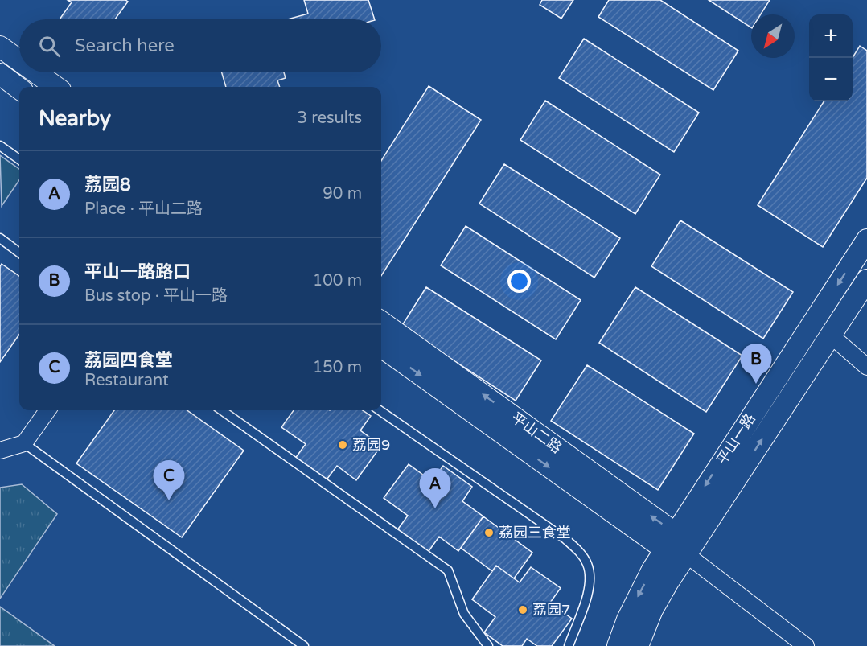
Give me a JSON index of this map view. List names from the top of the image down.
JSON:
{
  "streets": {
    "street": ["平山二路", "平山一路"]
  },
  "crossings": [
    ["平山二路", "平山一路"]
  ],
  "places": ["荔园9", "荔园三食堂", "荔园7"],
  "north": "bottom left",
  "page": {
    "map_buttons": ["+", "−"],
    "search": "Search here",
    "heading": ["Nearby", "3 results"],
    "list": [
      {
        "mark": "A",
        "name": "荔园8",
        "note": "Place · 平山二路",
        "value": "90 m"
      },
      {
        "mark": "B",
        "name": "平山一路路口",
        "note": "Bus stop · 平山一路",
        "value": "100 m"
      },
      {
        "mark": "C",
        "name": "荔园四食堂",
        "note": "Restaurant",
        "value": "150 m"
      }
    ],
    "pins": ["B", "C", "A"]
  }
}
